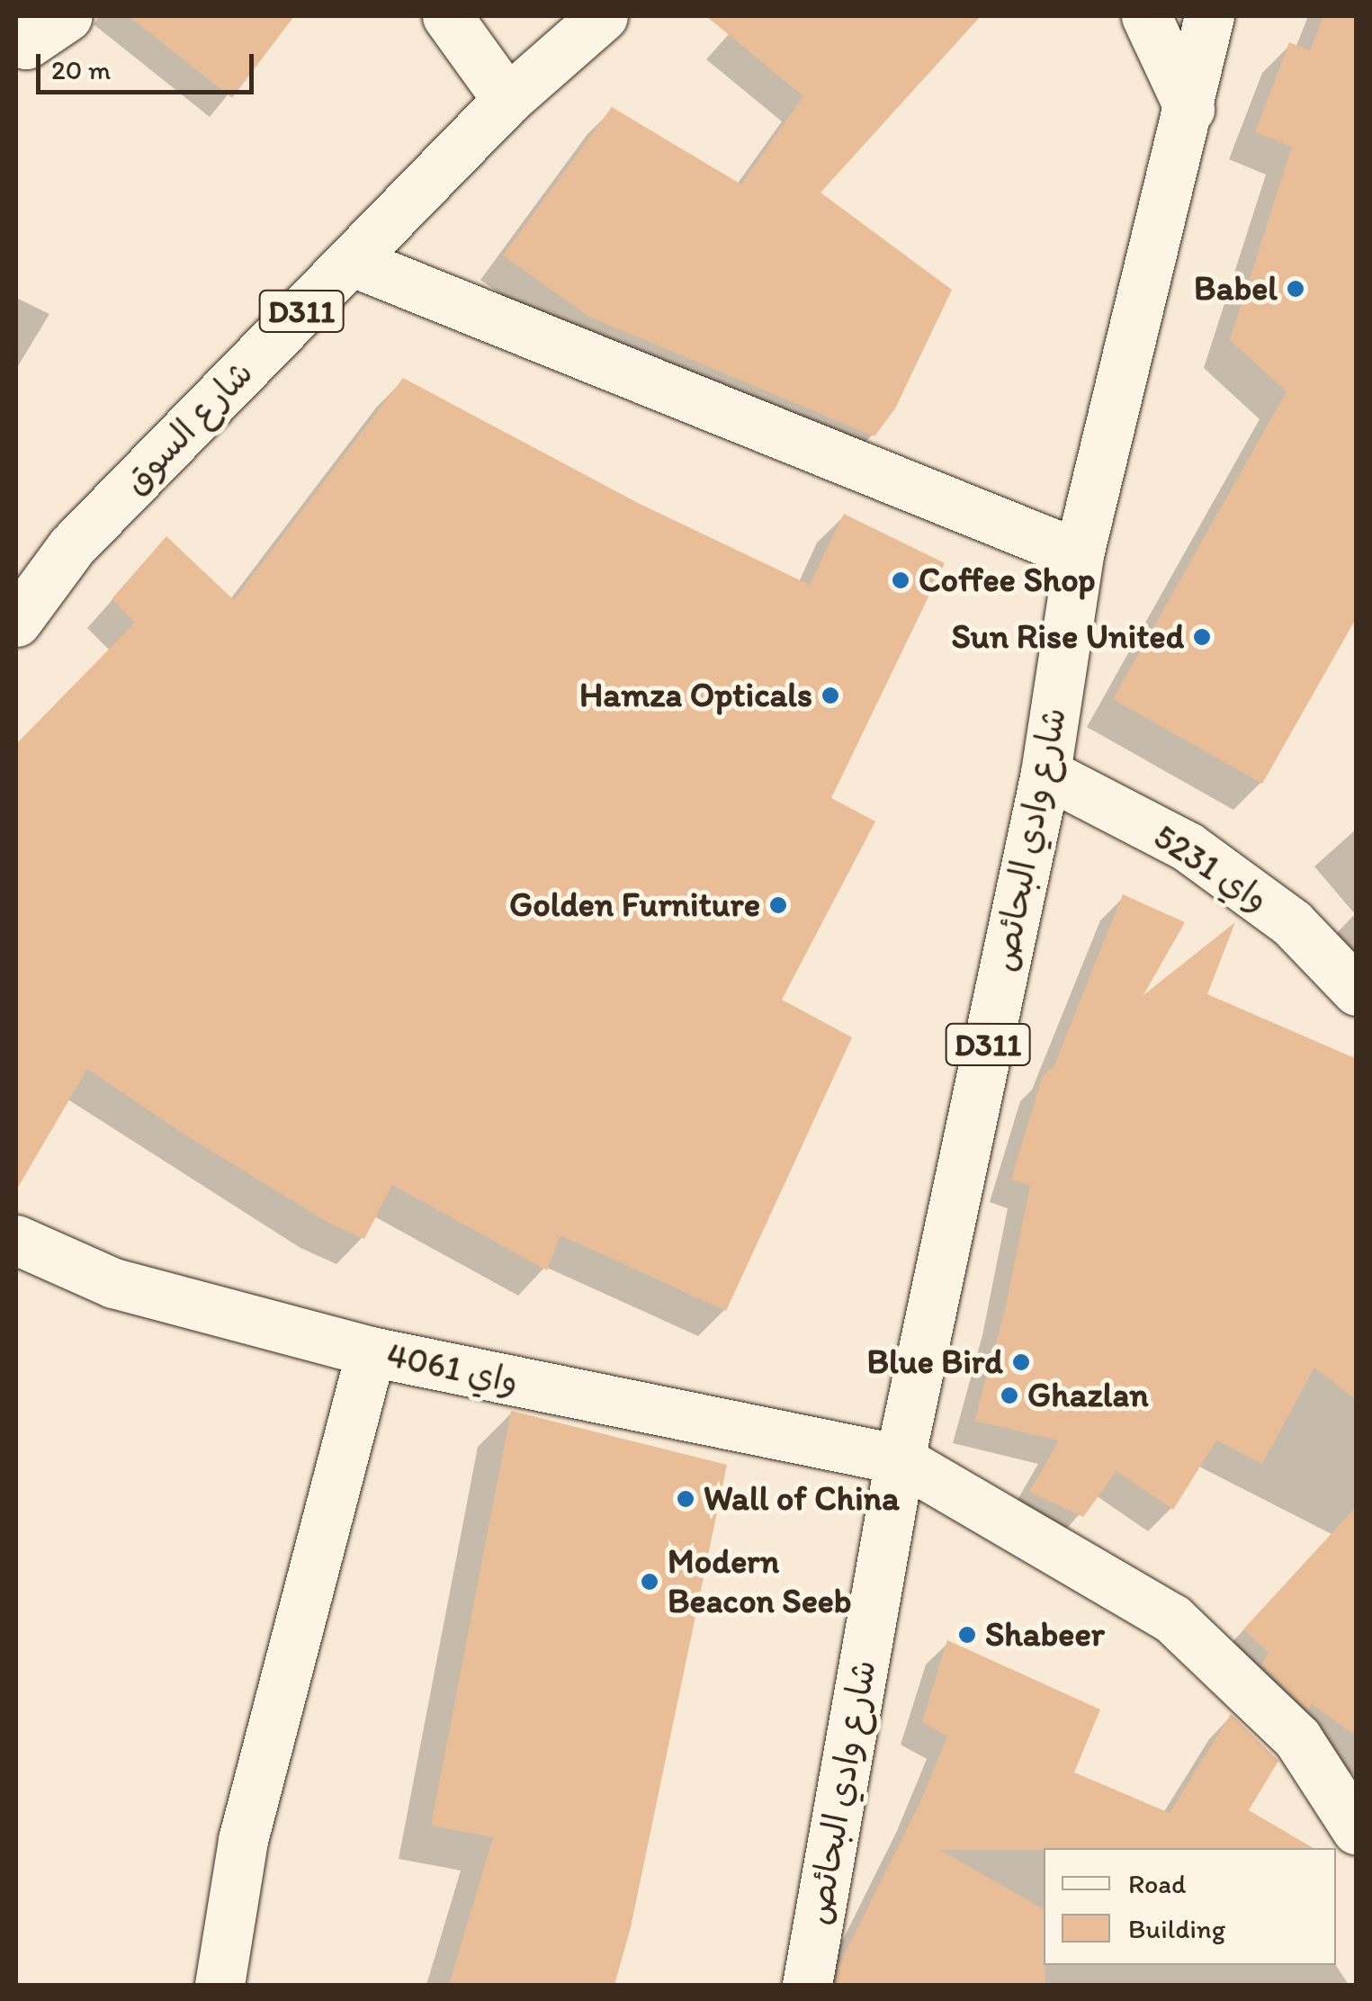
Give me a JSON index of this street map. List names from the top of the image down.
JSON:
{
  "streets": {
    "street": [
      "D311",
      "شارع السوق",
      "شارع وادي البحائص",
      "واي 5231",
      "واي 4061"
    ]
  },
  "crossings": [
    ["شارع وادي البحائص", "واي 5231"],
    ["شارع وادي البحائص", "واي 4061"]
  ],
  "places": [
    "Babel",
    "Coffee Shop",
    "Sun Rise United",
    "Hamza Opticals",
    "Golden Furniture",
    "Blue Bird",
    "Ghazlan",
    "Wall of China",
    "Modern Beacon Seeb",
    "Shabeer"
  ],
  "legend": ["Road", "Building"],
  "scale_bar": "20 m"
}
